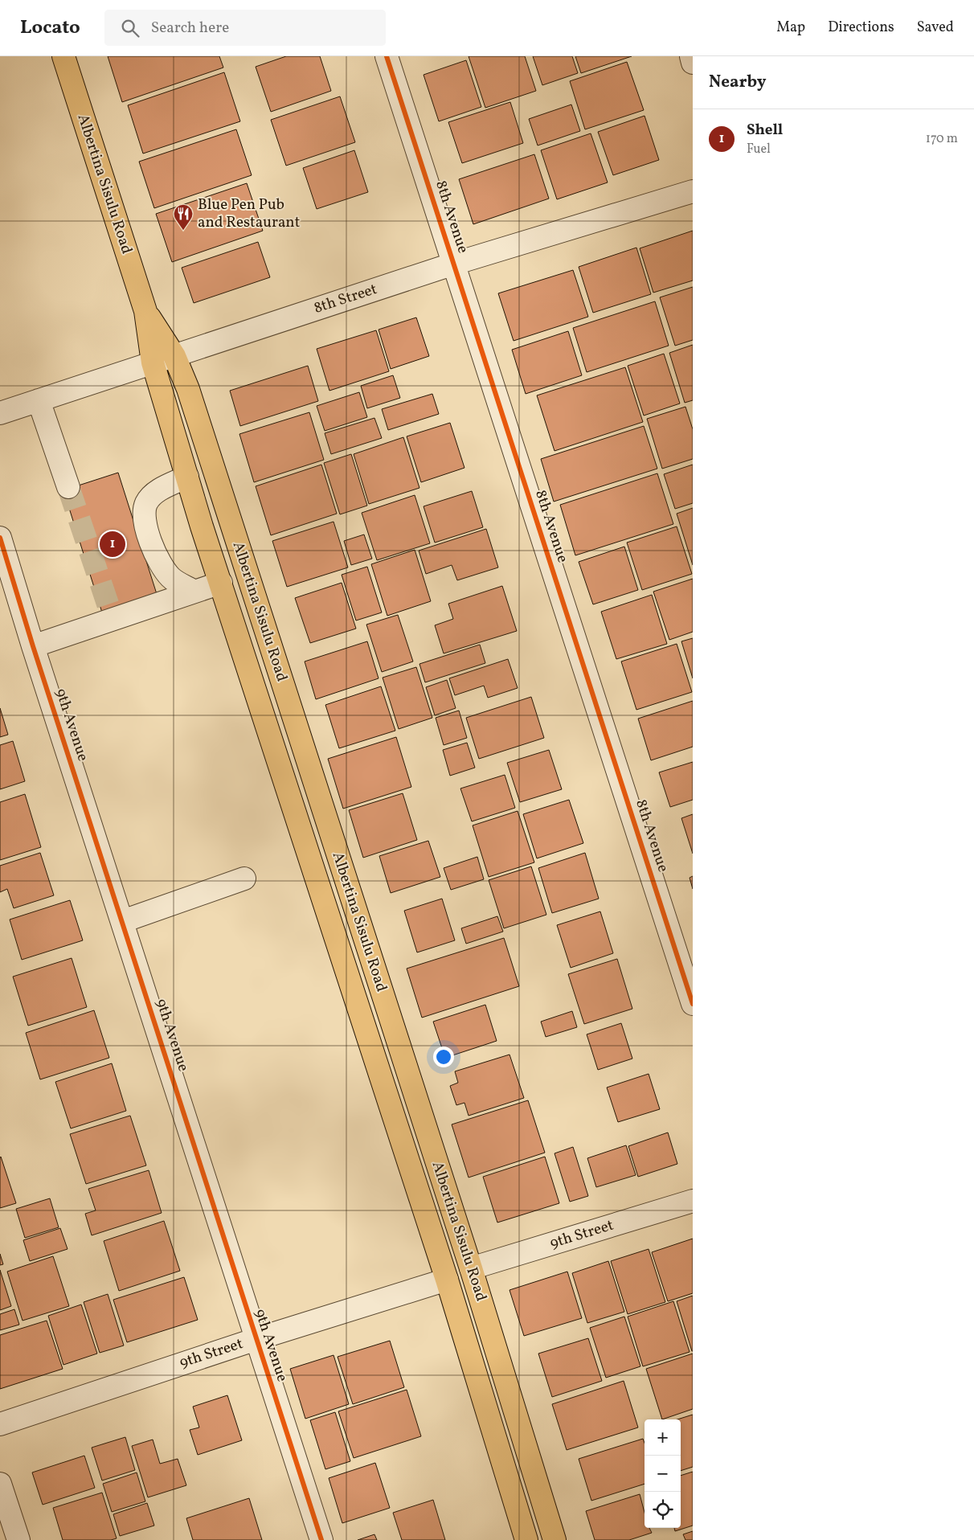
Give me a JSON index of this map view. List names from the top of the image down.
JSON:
{
  "streets": {
    "main road": ["Albertina Sisulu Road"],
    "street": [
      "8th Avenue",
      "8th Street",
      "9th Avenue",
      "9th Street"
    ]
  },
  "crossings": [
    ["Albertina Sisulu Road", "8th Street"],
    ["Albertina Sisulu Road", "9th Street"],
    ["8th Avenue", "8th Street"],
    ["9th Avenue", "9th Street"]
  ],
  "places": {
    "restaurant": ["Blue Pen Pub and Restaurant"]
  },
  "page": {
    "header": "Locato",
    "search": "Search here",
    "nav": ["Map", "Directions", "Saved"],
    "heading": "Nearby",
    "list": [
      {
        "mark": "1",
        "name": "Shell",
        "note": "Fuel",
        "value": "170 m"
      }
    ],
    "pins": "1",
    "map_buttons": ["+", "−"]
  }
}
